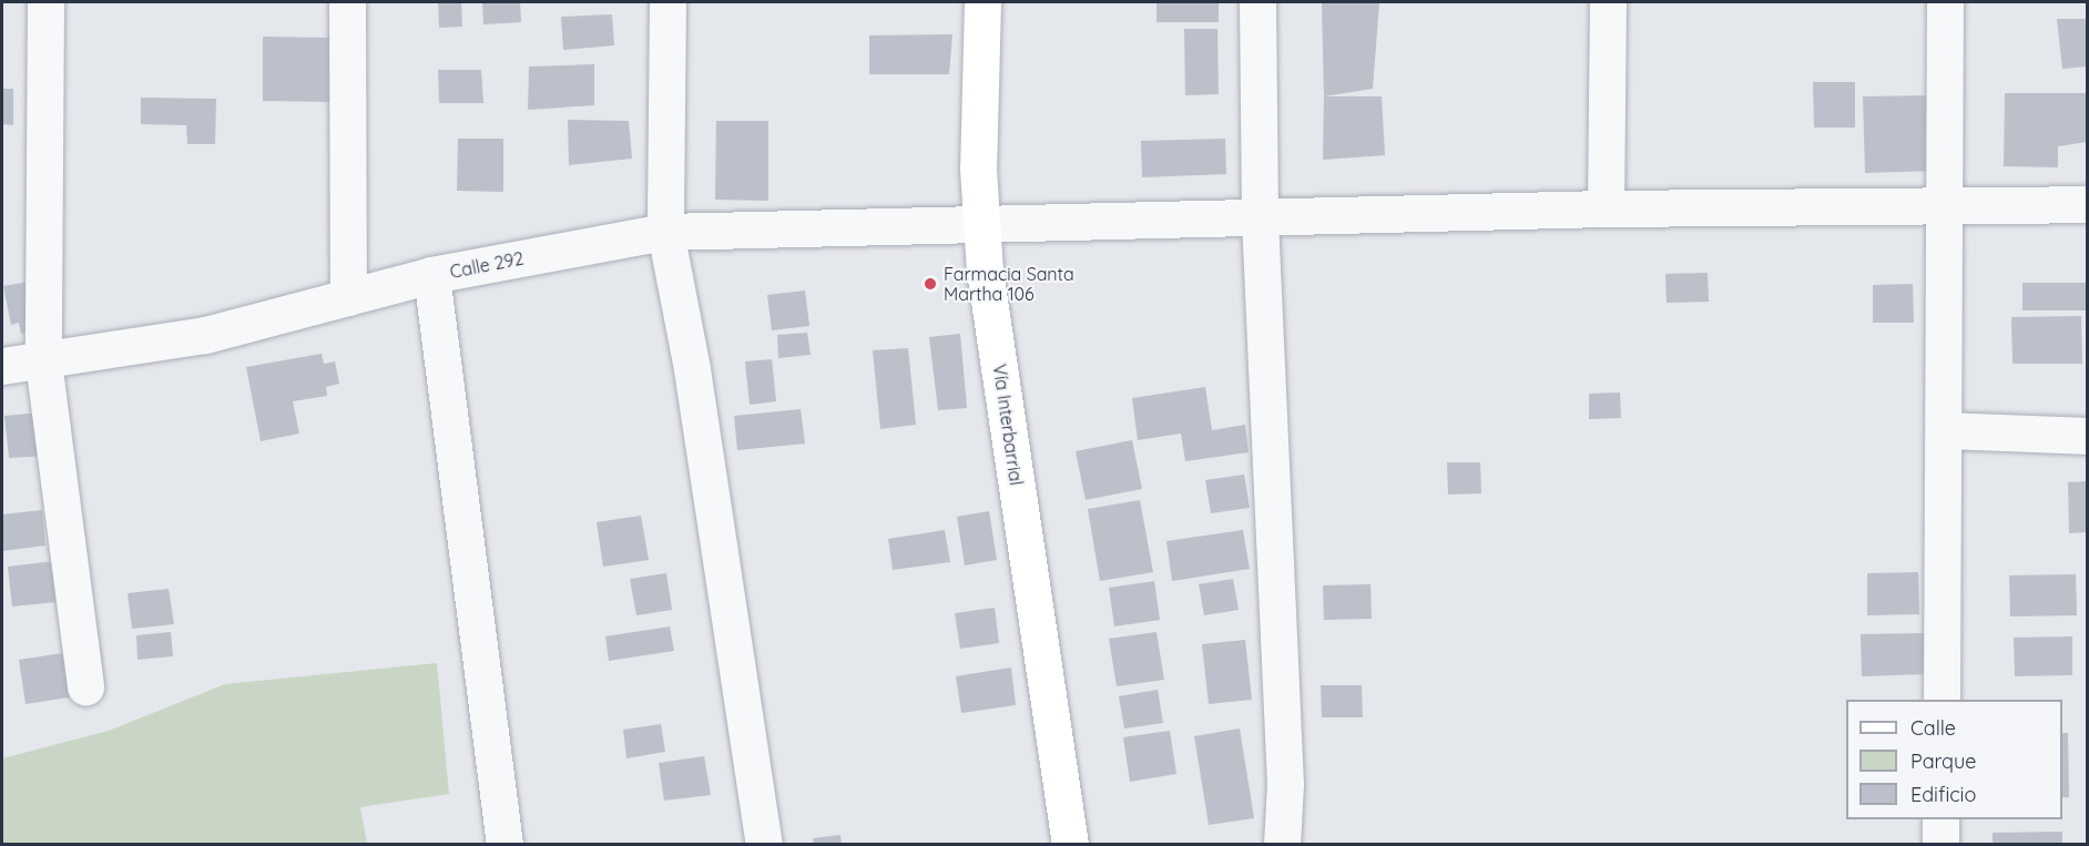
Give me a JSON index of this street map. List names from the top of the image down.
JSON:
{
  "streets": {
    "main road": ["Vía Interbarrial"],
    "street": ["Calle 292"]
  },
  "crossings": [
    ["Calle 292", "Vía Interbarrial"]
  ],
  "places": ["Farmacia Santa Martha 106"],
  "legend": ["Calle", "Parque", "Edificio"]
}
